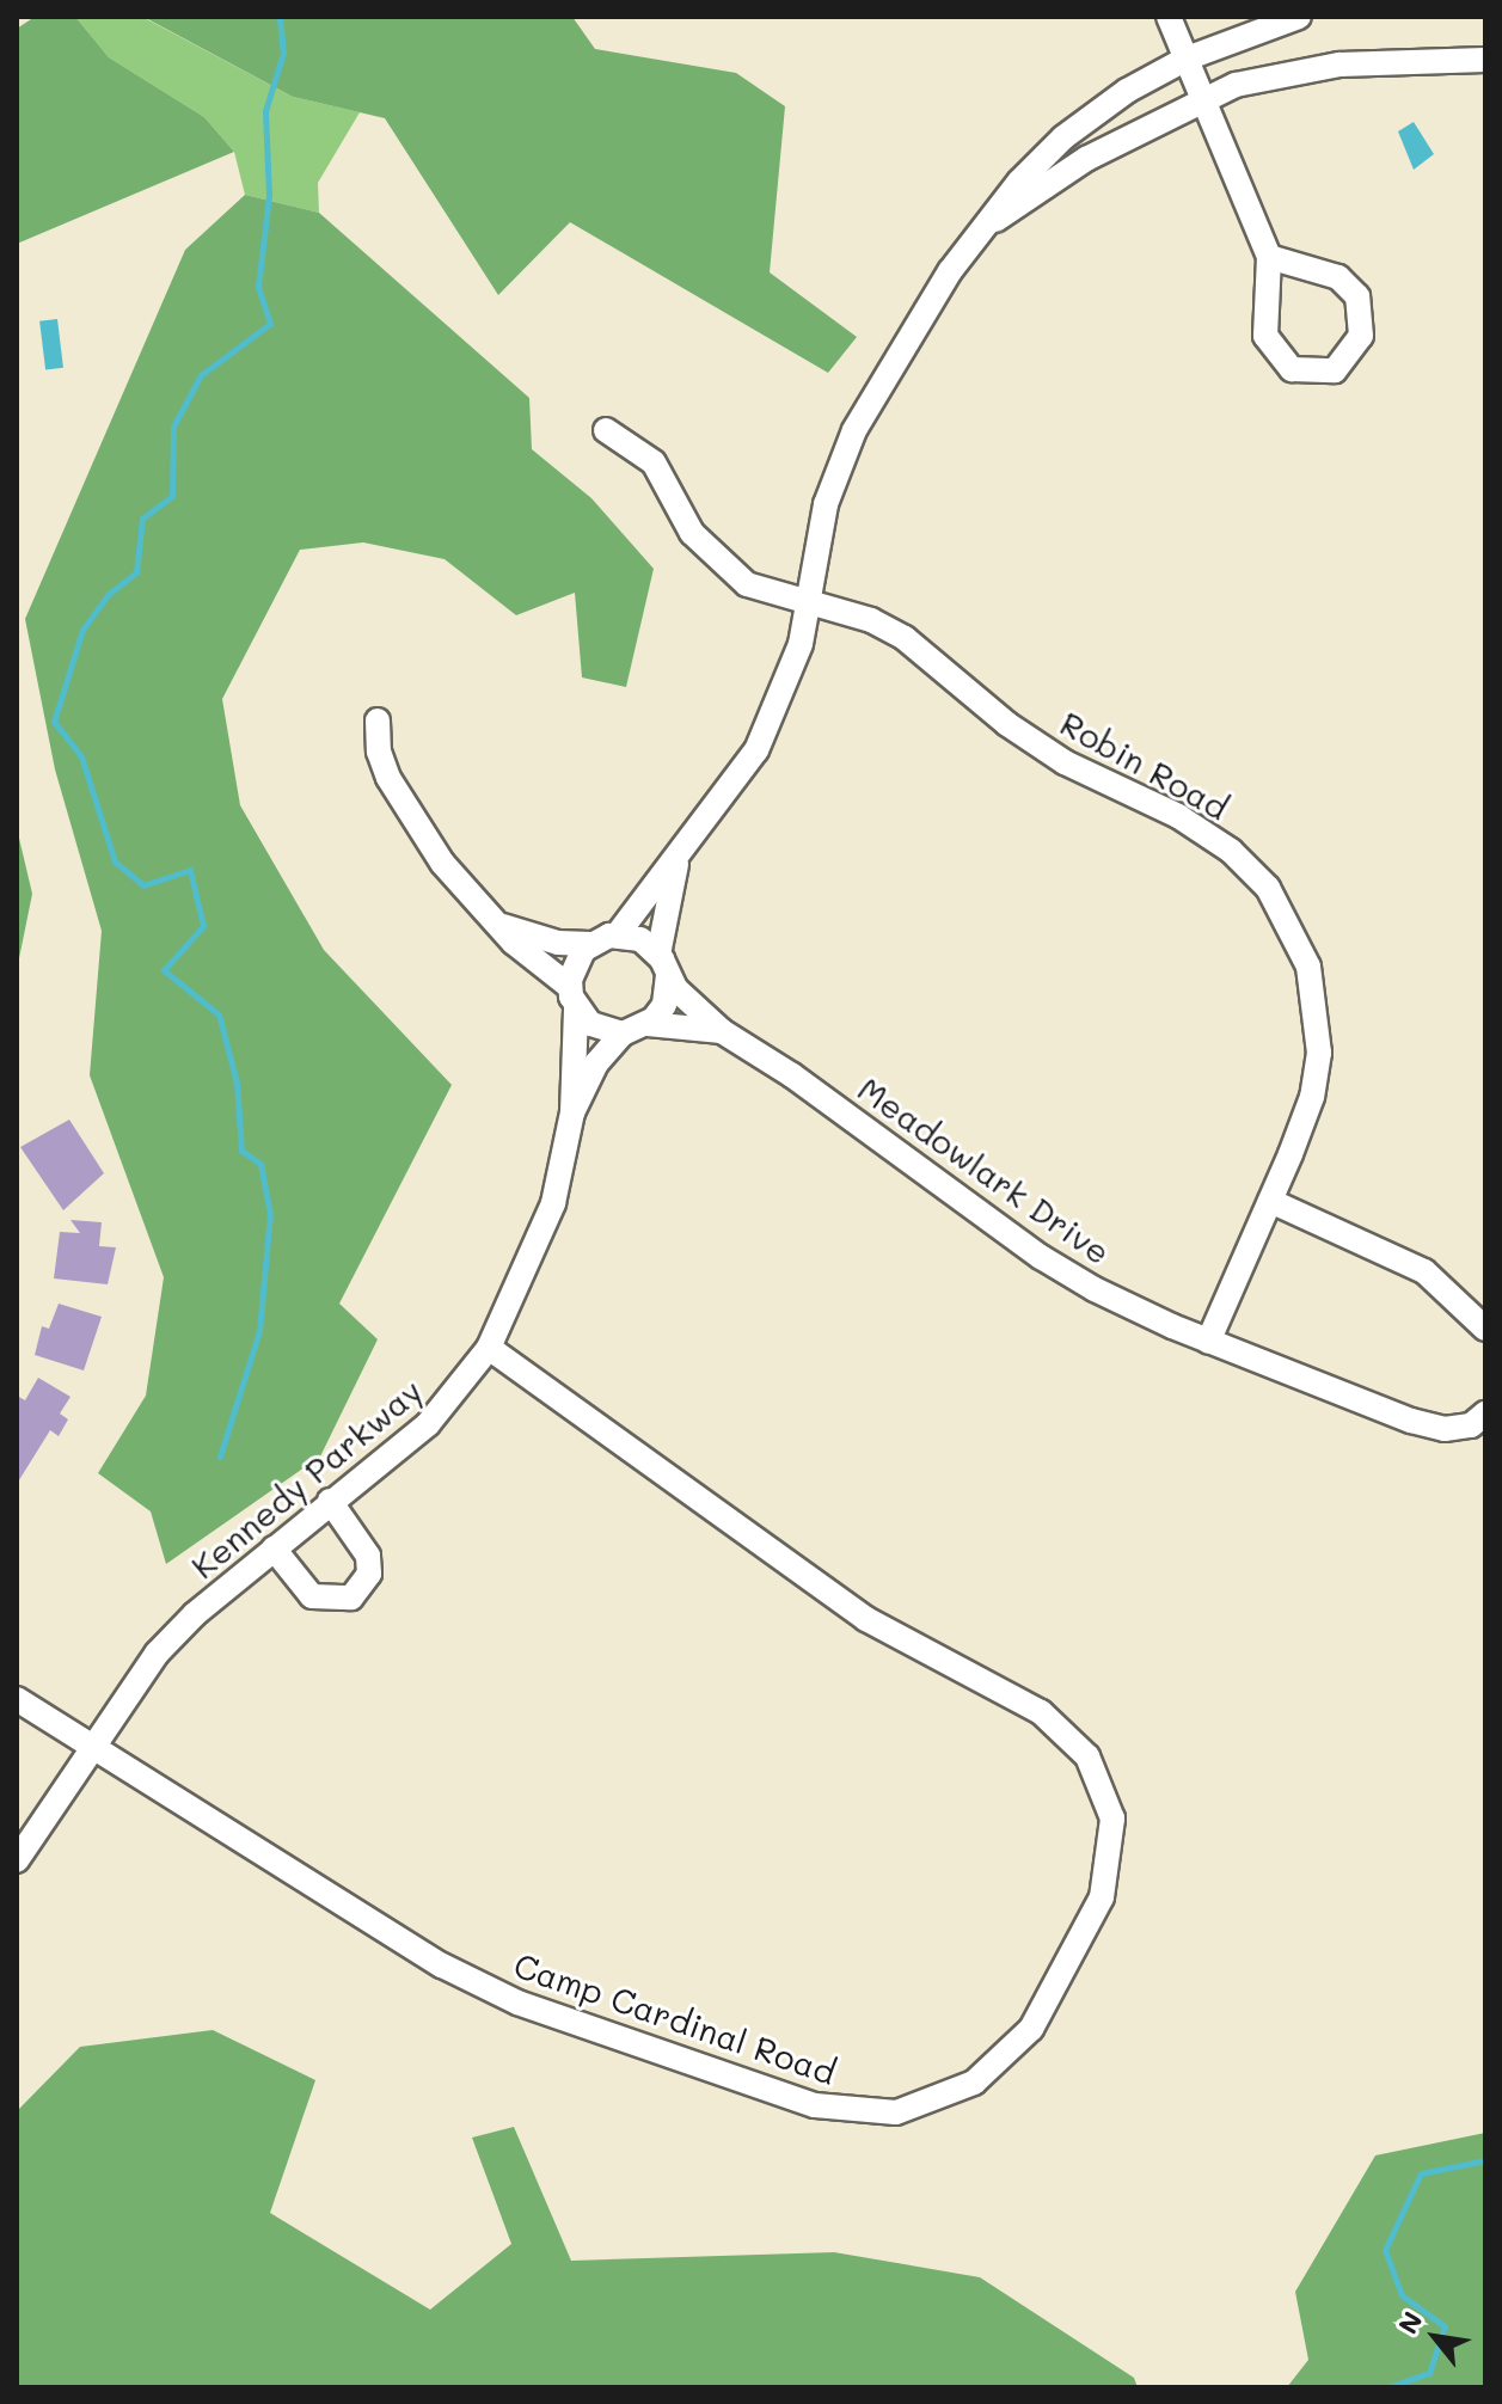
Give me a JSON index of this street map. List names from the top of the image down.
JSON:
{
  "streets": {
    "street": [
      "Robin Road",
      "Meadowlark Drive",
      "Kennedy Parkway",
      "Camp Cardinal Road"
    ]
  },
  "crossings": [
    ["Robin Road", "Meadowlark Drive"],
    ["Meadowlark Drive", "Kennedy Parkway"],
    ["Kennedy Parkway", "Camp Cardinal Road"]
  ],
  "north": "top left"
}
